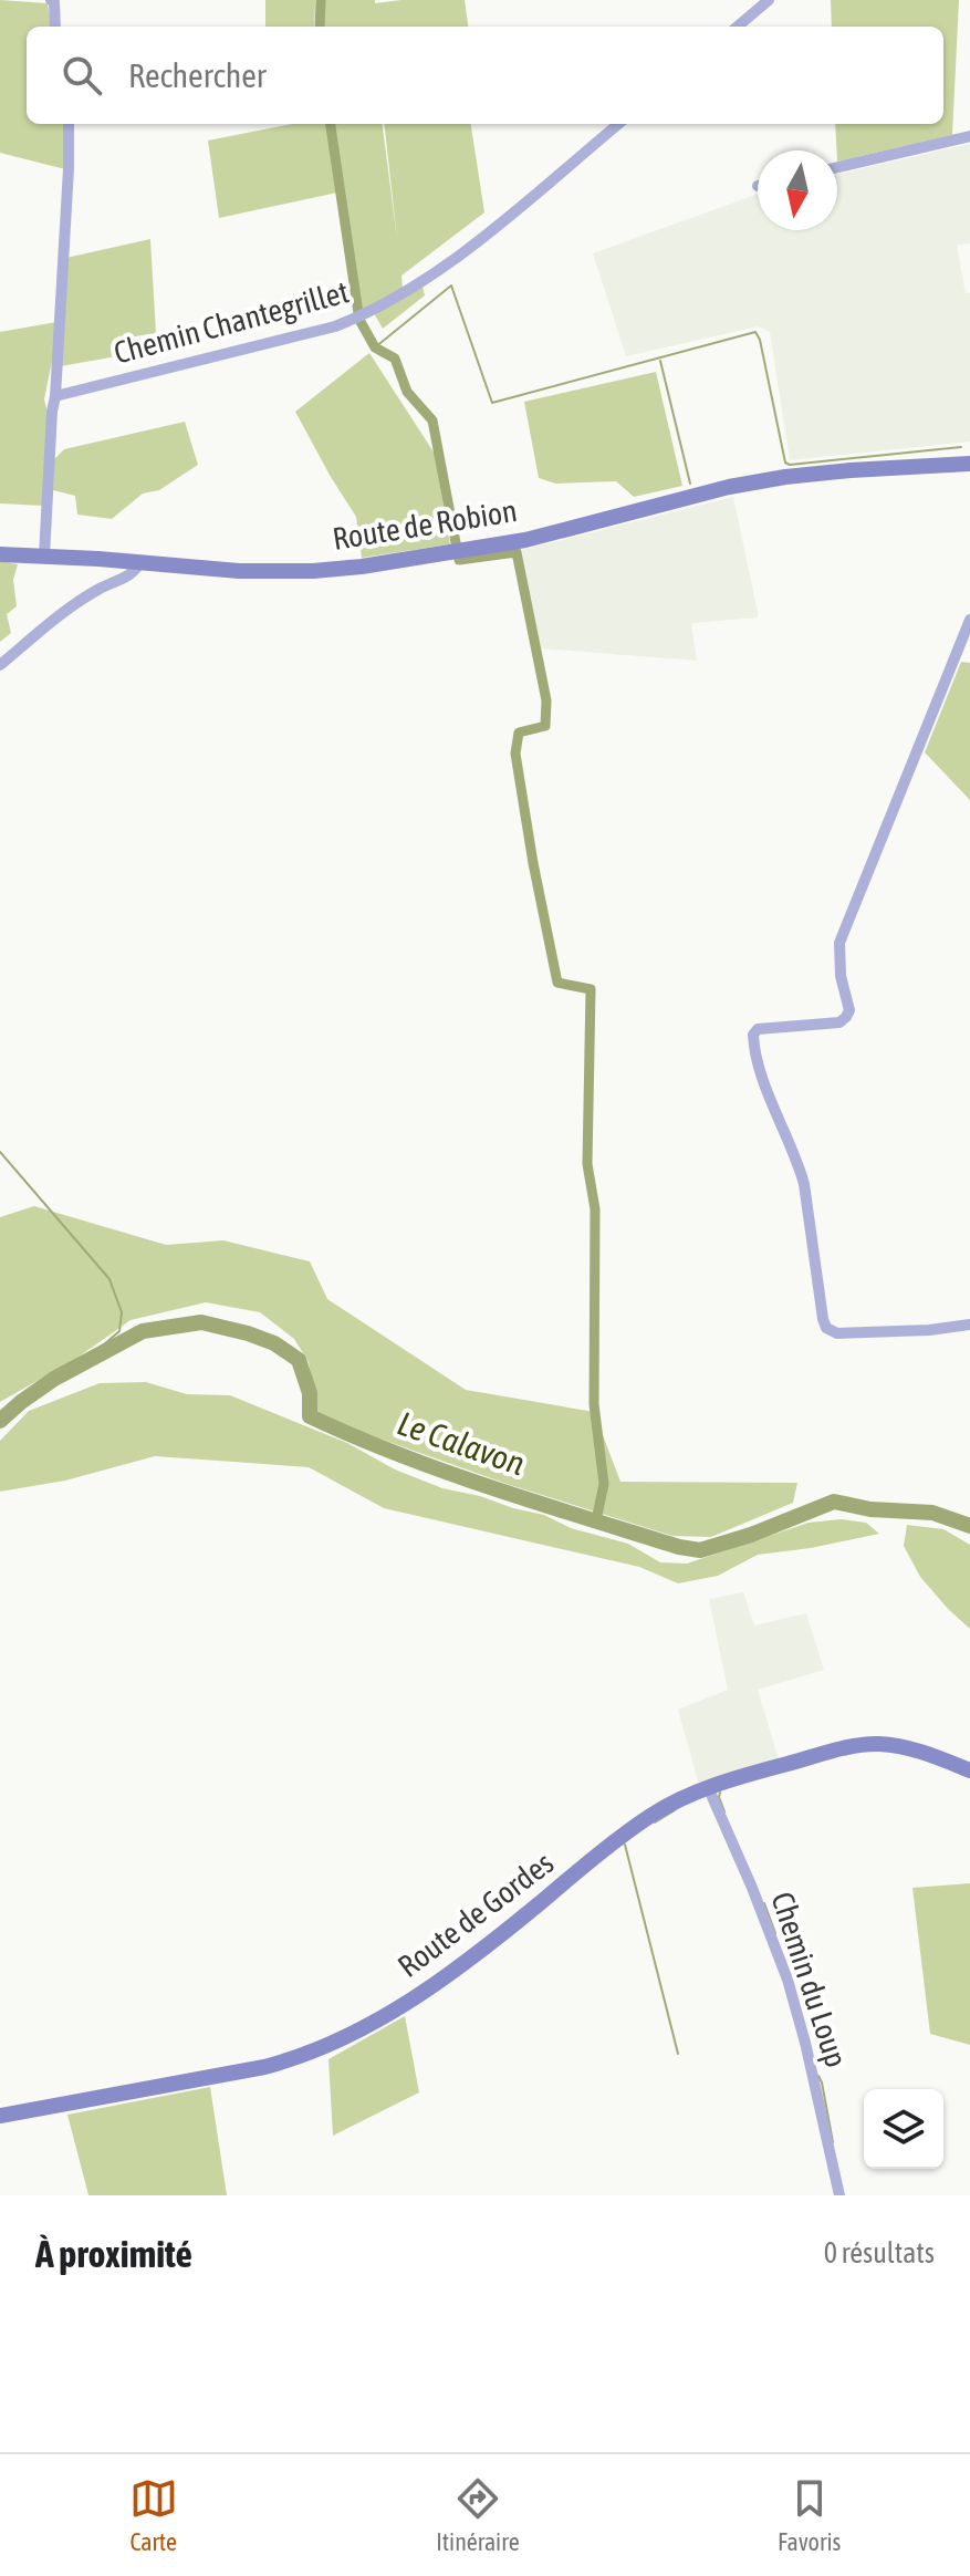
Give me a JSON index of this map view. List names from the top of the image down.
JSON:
{
  "streets": {
    "main road": ["Route de Robion", "Route de Gordes"],
    "street": ["Chemin Chantegrillet", "Chemin du Loup"]
  },
  "crossings": [
    ["Route de Gordes", "Chemin du Loup"]
  ],
  "water": ["Le Calavon"],
  "north": "bottom",
  "page": {
    "search": "Rechercher",
    "heading": ["À proximité", "0 résultats"],
    "nav": ["Carte", "Itinéraire", "Favoris"]
  }
}
